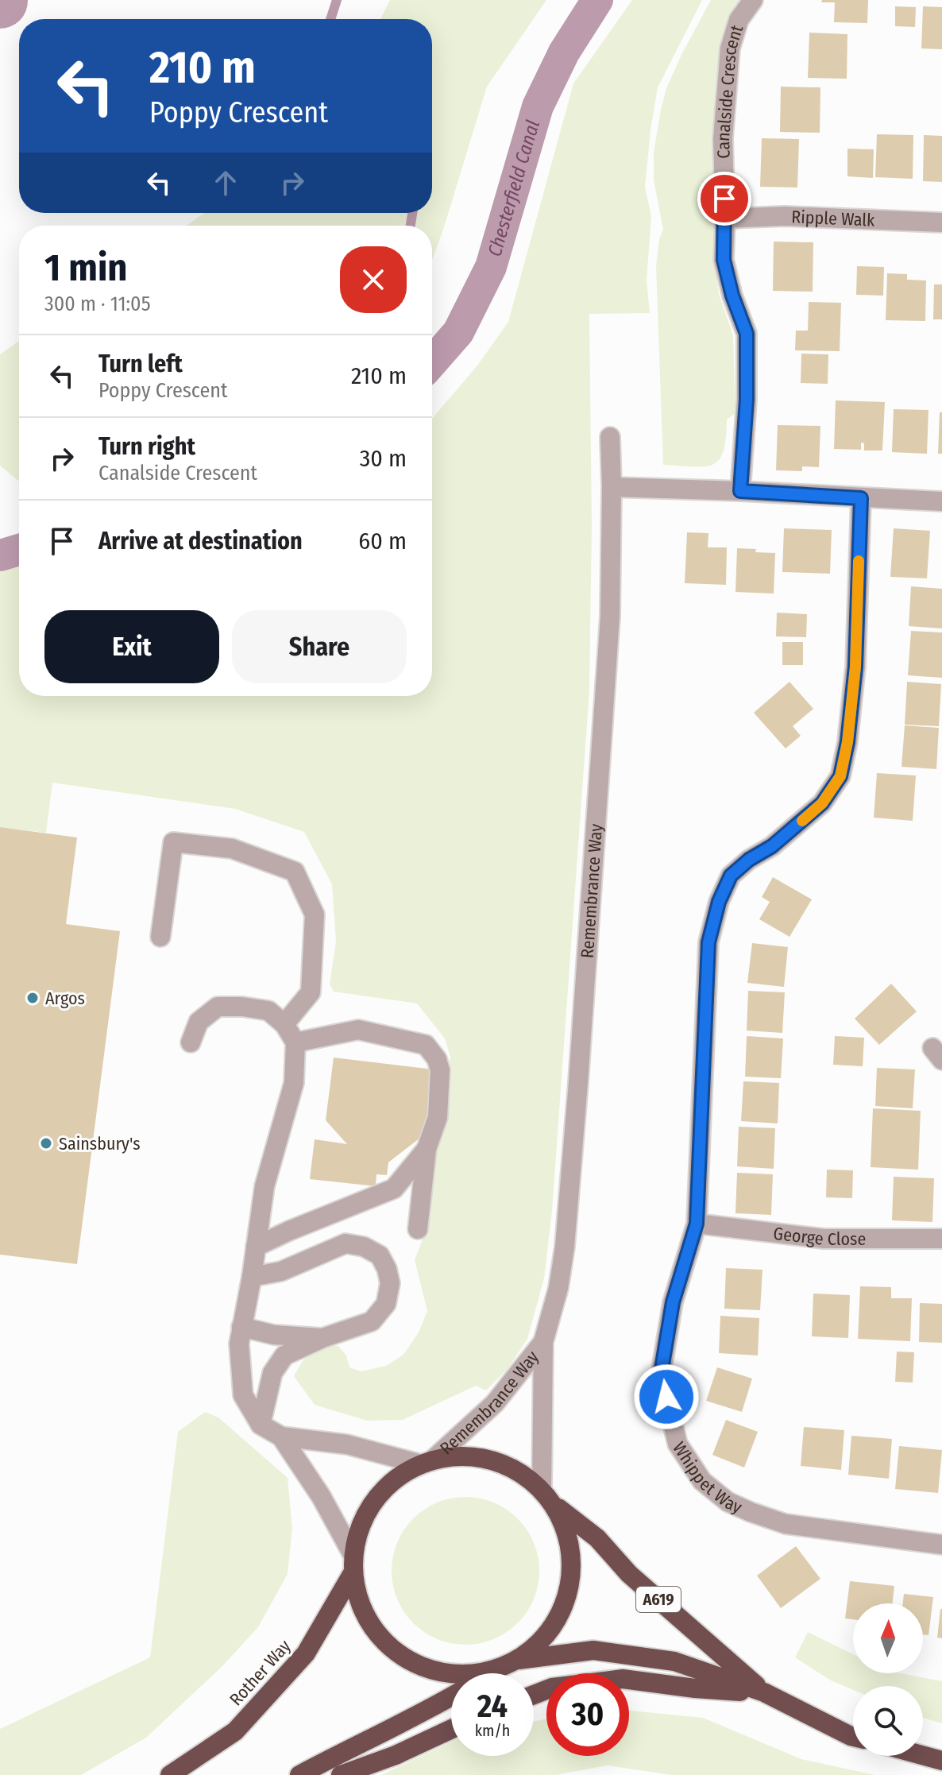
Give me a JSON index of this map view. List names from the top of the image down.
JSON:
{
  "streets": {
    "highway": ["A619", "Rother Way"],
    "street": [
      "Canalside Crescent",
      "Ripple Walk",
      "Remembrance Way",
      "George Close",
      "Whippet Way"
    ]
  },
  "crossings": [
    ["Canalside Crescent", "Ripple Walk"],
    ["Remembrance Way", "A619"],
    ["Remembrance Way", "Rother Way"],
    ["George Close", "Whippet Way"],
    ["A619", "Rother Way"]
  ],
  "water": ["Chesterfield Canal"],
  "places": ["Argos", "Sainsbury's"],
  "north": "top",
  "page": {
    "turn": ["210 m", "Poppy Crescent"],
    "heading": ["1 min", "300 m · 11:05"],
    "list": [
      {
        "name": "Turn left",
        "note": "Poppy Crescent",
        "value": "210 m"
      },
      {
        "name": "Turn right",
        "note": "Canalside Crescent",
        "value": "30 m"
      },
      {
        "name": "Arrive at destination",
        "value": "60 m"
      }
    ],
    "buttons": ["Exit", "Share"],
    "speed": "24 km/h",
    "limit": "30"
  }
}
